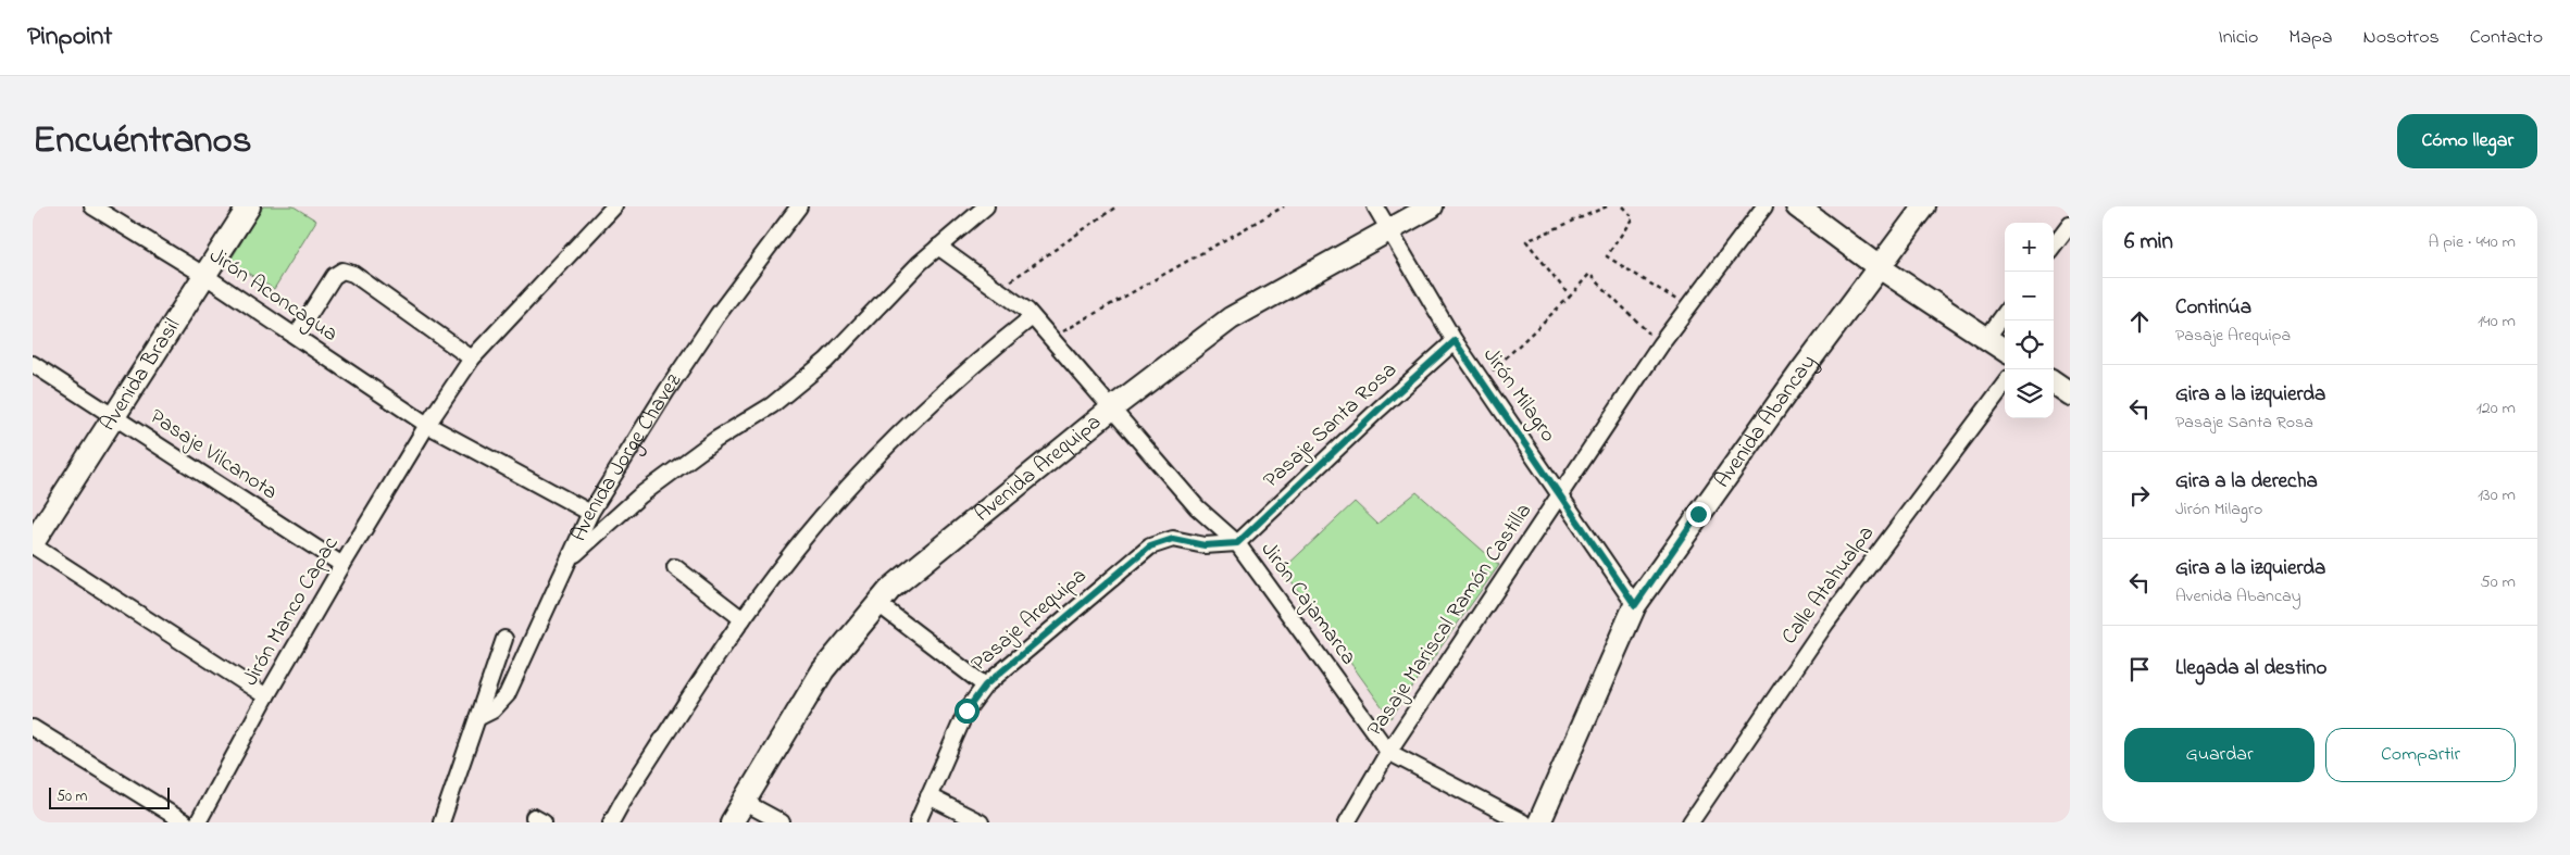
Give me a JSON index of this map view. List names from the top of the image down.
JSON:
{
  "streets": {
    "main road": ["Avenida Brasil", "Avenida Abancay", "Avenida Arequipa"],
    "street": [
      "Jirón Aconcagua",
      "Jirón Milagro",
      "Pasaje Santa Rosa",
      "Pasaje Vilcanota",
      "Avenida Jorge Chavez",
      "Calle Atahualpa",
      "Jirón Cajamarca",
      "Jirón Manco Capac",
      "Pasaje Arequipa",
      "Pasaje Mariscal Ramón Castilla"
    ]
  },
  "crossings": [
    ["Jirón Aconcagua", "Avenida Brasil"],
    ["Jirón Aconcagua", "Avenida Jorge Chavez"],
    ["Jirón Aconcagua", "Jirón Manco Capac"],
    ["Avenida Brasil", "Pasaje Vilcanota"],
    ["Jirón Milagro", "Avenida Abancay"],
    ["Jirón Milagro", "Pasaje Santa Rosa"],
    ["Jirón Milagro", "Avenida Arequipa"],
    ["Jirón Milagro", "Pasaje Mariscal Ramón Castilla"],
    ["Pasaje Santa Rosa", "Jirón Cajamarca"],
    ["Pasaje Santa Rosa", "Pasaje Arequipa"],
    ["Pasaje Vilcanota", "Jirón Manco Capac"],
    ["Avenida Arequipa", "Jirón Cajamarca"],
    ["Jirón Cajamarca", "Pasaje Arequipa"],
    ["Jirón Cajamarca", "Pasaje Mariscal Ramón Castilla"]
  ],
  "scale_bar": "50 m",
  "page": {
    "header": "Pinpoint",
    "nav": [
      "Inicio",
      "Mapa",
      "Nosotros",
      "Contacto"
    ],
    "title": "Encuéntranos",
    "buttons": [
      "Cómo llegar",
      ["Guardar", "Compartir"]
    ],
    "heading": ["6 min", "A pie · 440 m"],
    "map_buttons": ["+", "−"],
    "list": [
      ["Continúa", "Pasaje Arequipa", "140 m"],
      ["Gira a la izquierda", "Pasaje Santa Rosa", "120 m"],
      ["Gira a la derecha", "Jirón Milagro", "130 m"],
      ["Gira a la izquierda", "Avenida Abancay", "50 m"],
      "Llegada al destino"
    ],
    "scale": "50 m"
  }
}
